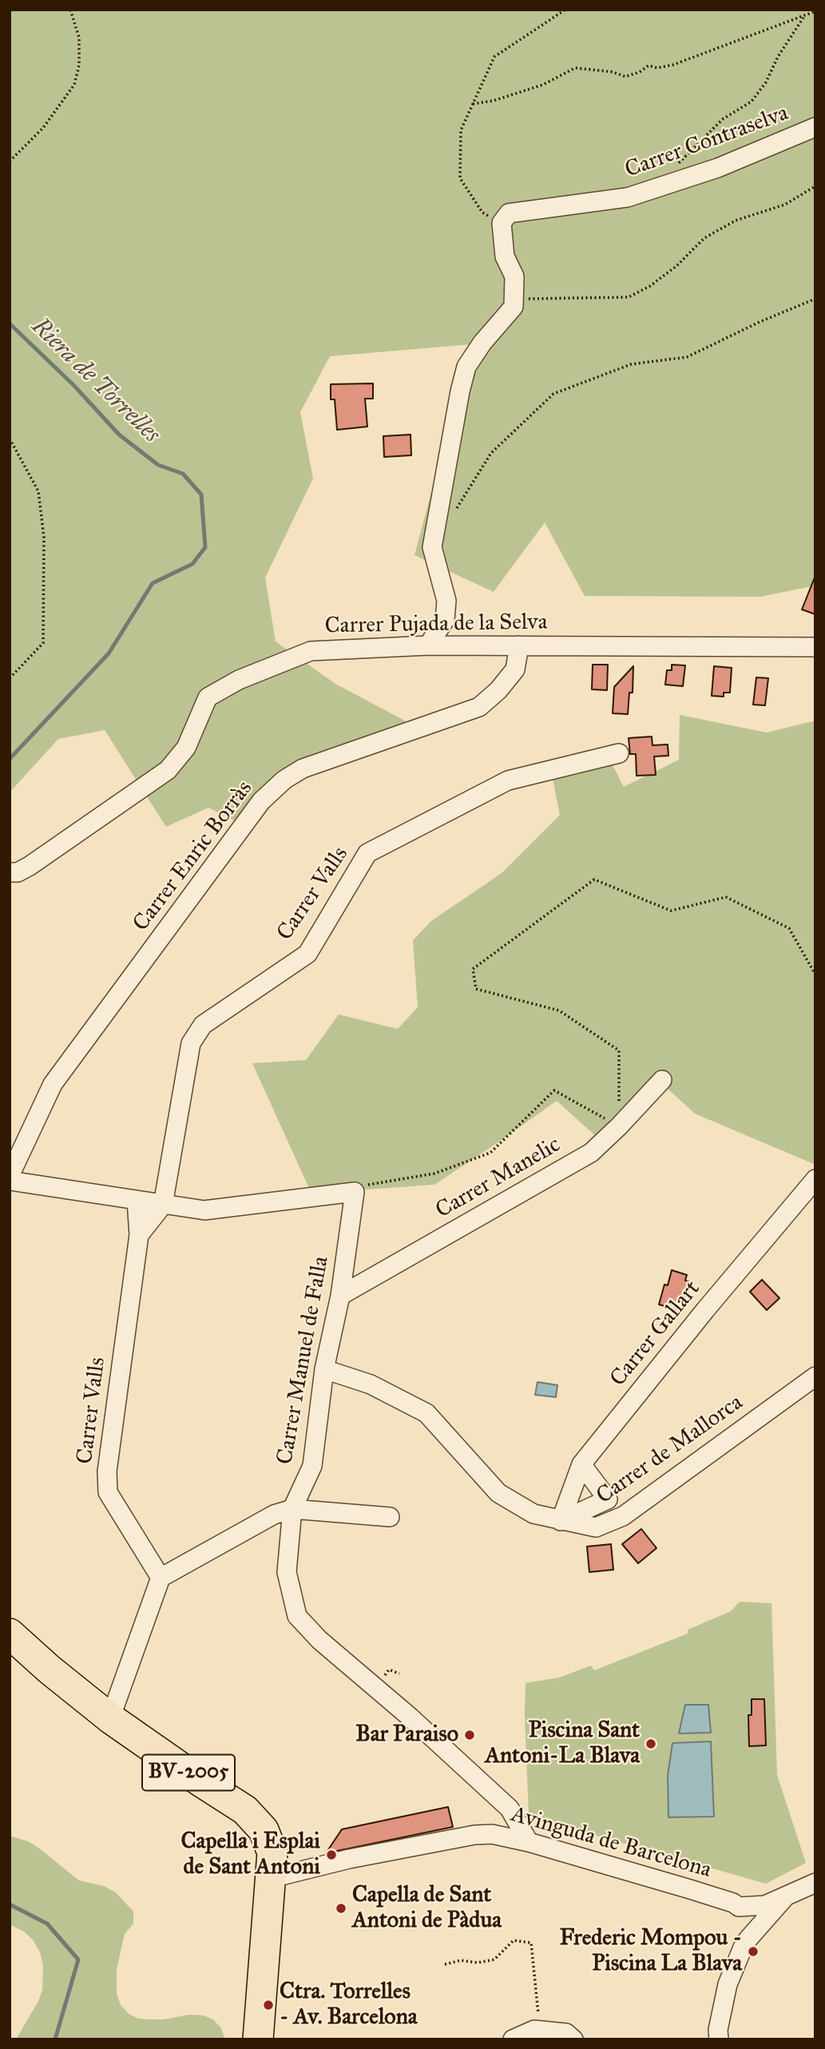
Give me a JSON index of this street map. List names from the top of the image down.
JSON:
{
  "streets": {
    "main road": ["BV-2005"],
    "street": [
      "Carrer Contraselva",
      "Carrer Pujada de la Selva",
      "Carrer Enric Borràs",
      "Carrer Valls",
      "Carrer Manelic",
      "Carrer Gallart",
      "Carrer Manuel de Falla",
      "Carrer de Mallorca",
      "Avinguda de Barcelona"
    ]
  },
  "crossings": [
    ["Carrer Pujada de la Selva", "Carrer Enric Borràs"],
    ["Carrer Manelic", "Carrer Manuel de Falla"],
    ["Carrer Gallart", "Carrer de Mallorca"],
    ["Carrer Manuel de Falla", "Carrer de Mallorca"],
    ["Carrer Manuel de Falla", "Avinguda de Barcelona"],
    ["BV-2005", "Avinguda de Barcelona"]
  ],
  "water": ["Riera de Torrelles"],
  "places": [
    "Bar Paraiso",
    "Piscina Sant Antoni-La Blava",
    "Capella i Esplai de Sant Antoni",
    "Capella de Sant Antoni de Pàdua",
    "Frederic Mompou - Piscina La Blava",
    "Ctra. Torrelles - Av. Barcelona"
  ]
}
